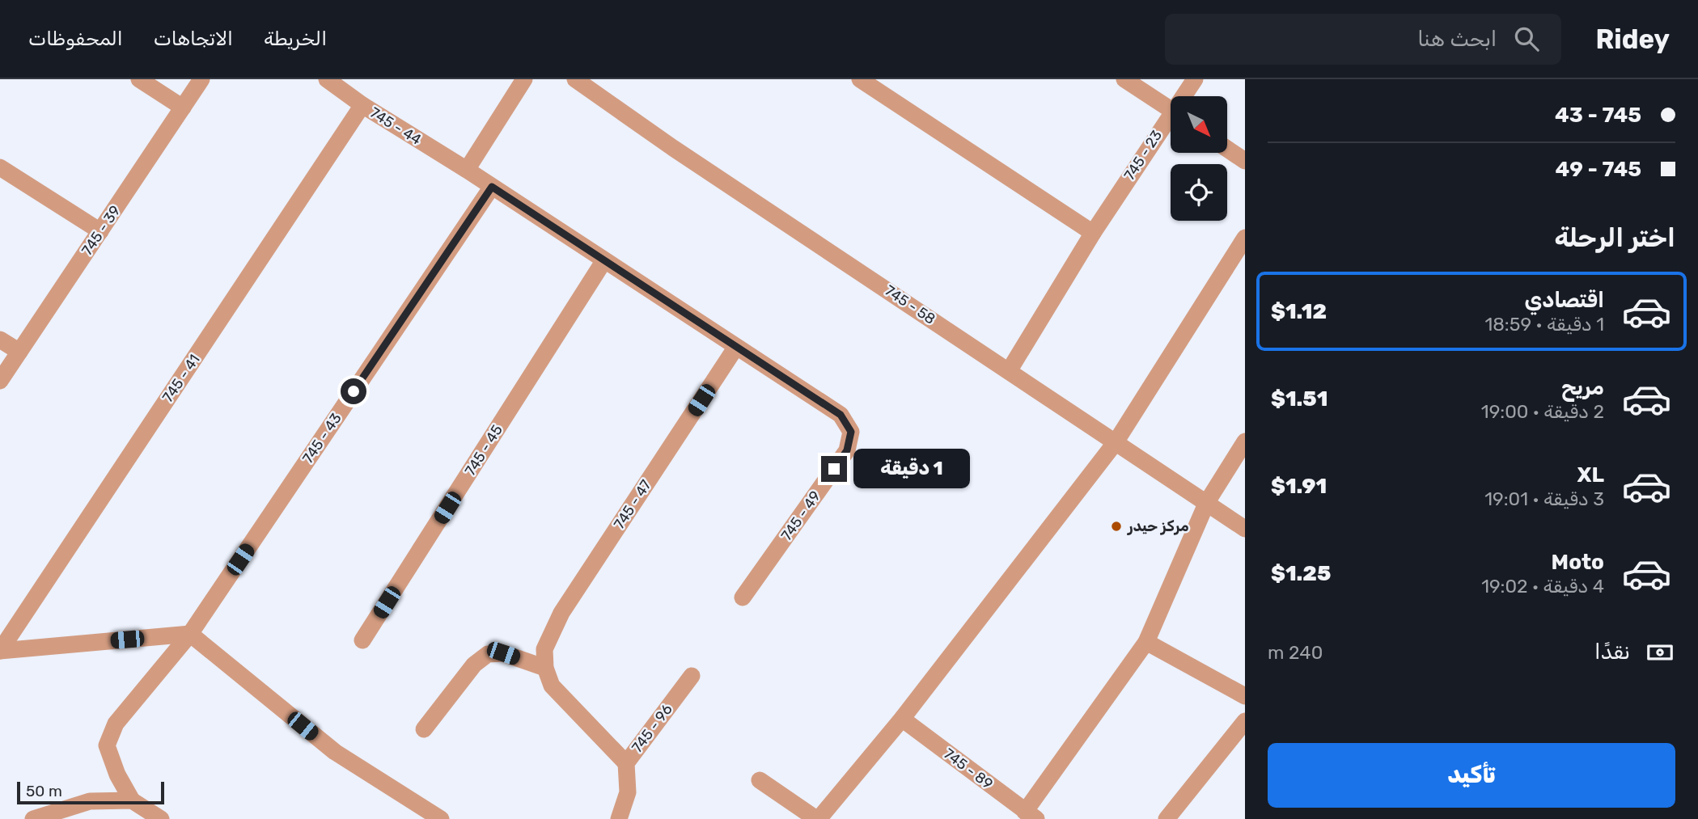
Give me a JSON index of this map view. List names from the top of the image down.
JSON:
{
  "streets": {
    "street": [
      "745 - 44",
      "745 - 23",
      "745 - 39",
      "745 - 58",
      "745 - 41",
      "745 - 43",
      "745 - 45",
      "745 - 47",
      "745 - 49",
      "745 - 96",
      "745 - 89"
    ]
  },
  "crossings": [
    ["745 - 44", "745 - 41"],
    ["745 - 44", "745 - 43"],
    ["745 - 44", "745 - 45"],
    ["745 - 44", "745 - 47"],
    ["745 - 44", "745 - 49"],
    ["745 - 23", "745 - 58"]
  ],
  "places": ["مركز حيدر"],
  "scale_bar": "50 m",
  "north": "bottom right",
  "page": {
    "header": "Ridey",
    "search": "ابحث هنا",
    "nav": ["الخريطة", "الاتجاهات", "المحفوظات"],
    "banner": ["745 - 43", "745 - 49"],
    "heading": "اختر الرحلة",
    "list": [
      {
        "name": "اقتصادي",
        "note": "1 دقيقة · 18:59",
        "value": "$1.12"
      },
      {
        "name": "مريح",
        "note": "2 دقيقة · 19:00",
        "value": "$1.51"
      },
      {
        "name": "XL",
        "note": "3 دقيقة · 19:01",
        "value": "$1.91"
      },
      {
        "name": "Moto",
        "note": "4 دقيقة · 19:02",
        "value": "$1.25"
      }
    ],
    "bubble": "1 دقيقة",
    "pay": ["نقدًا", "240 m"],
    "buttons": "تأكيد",
    "scale": "50 m"
  }
}
